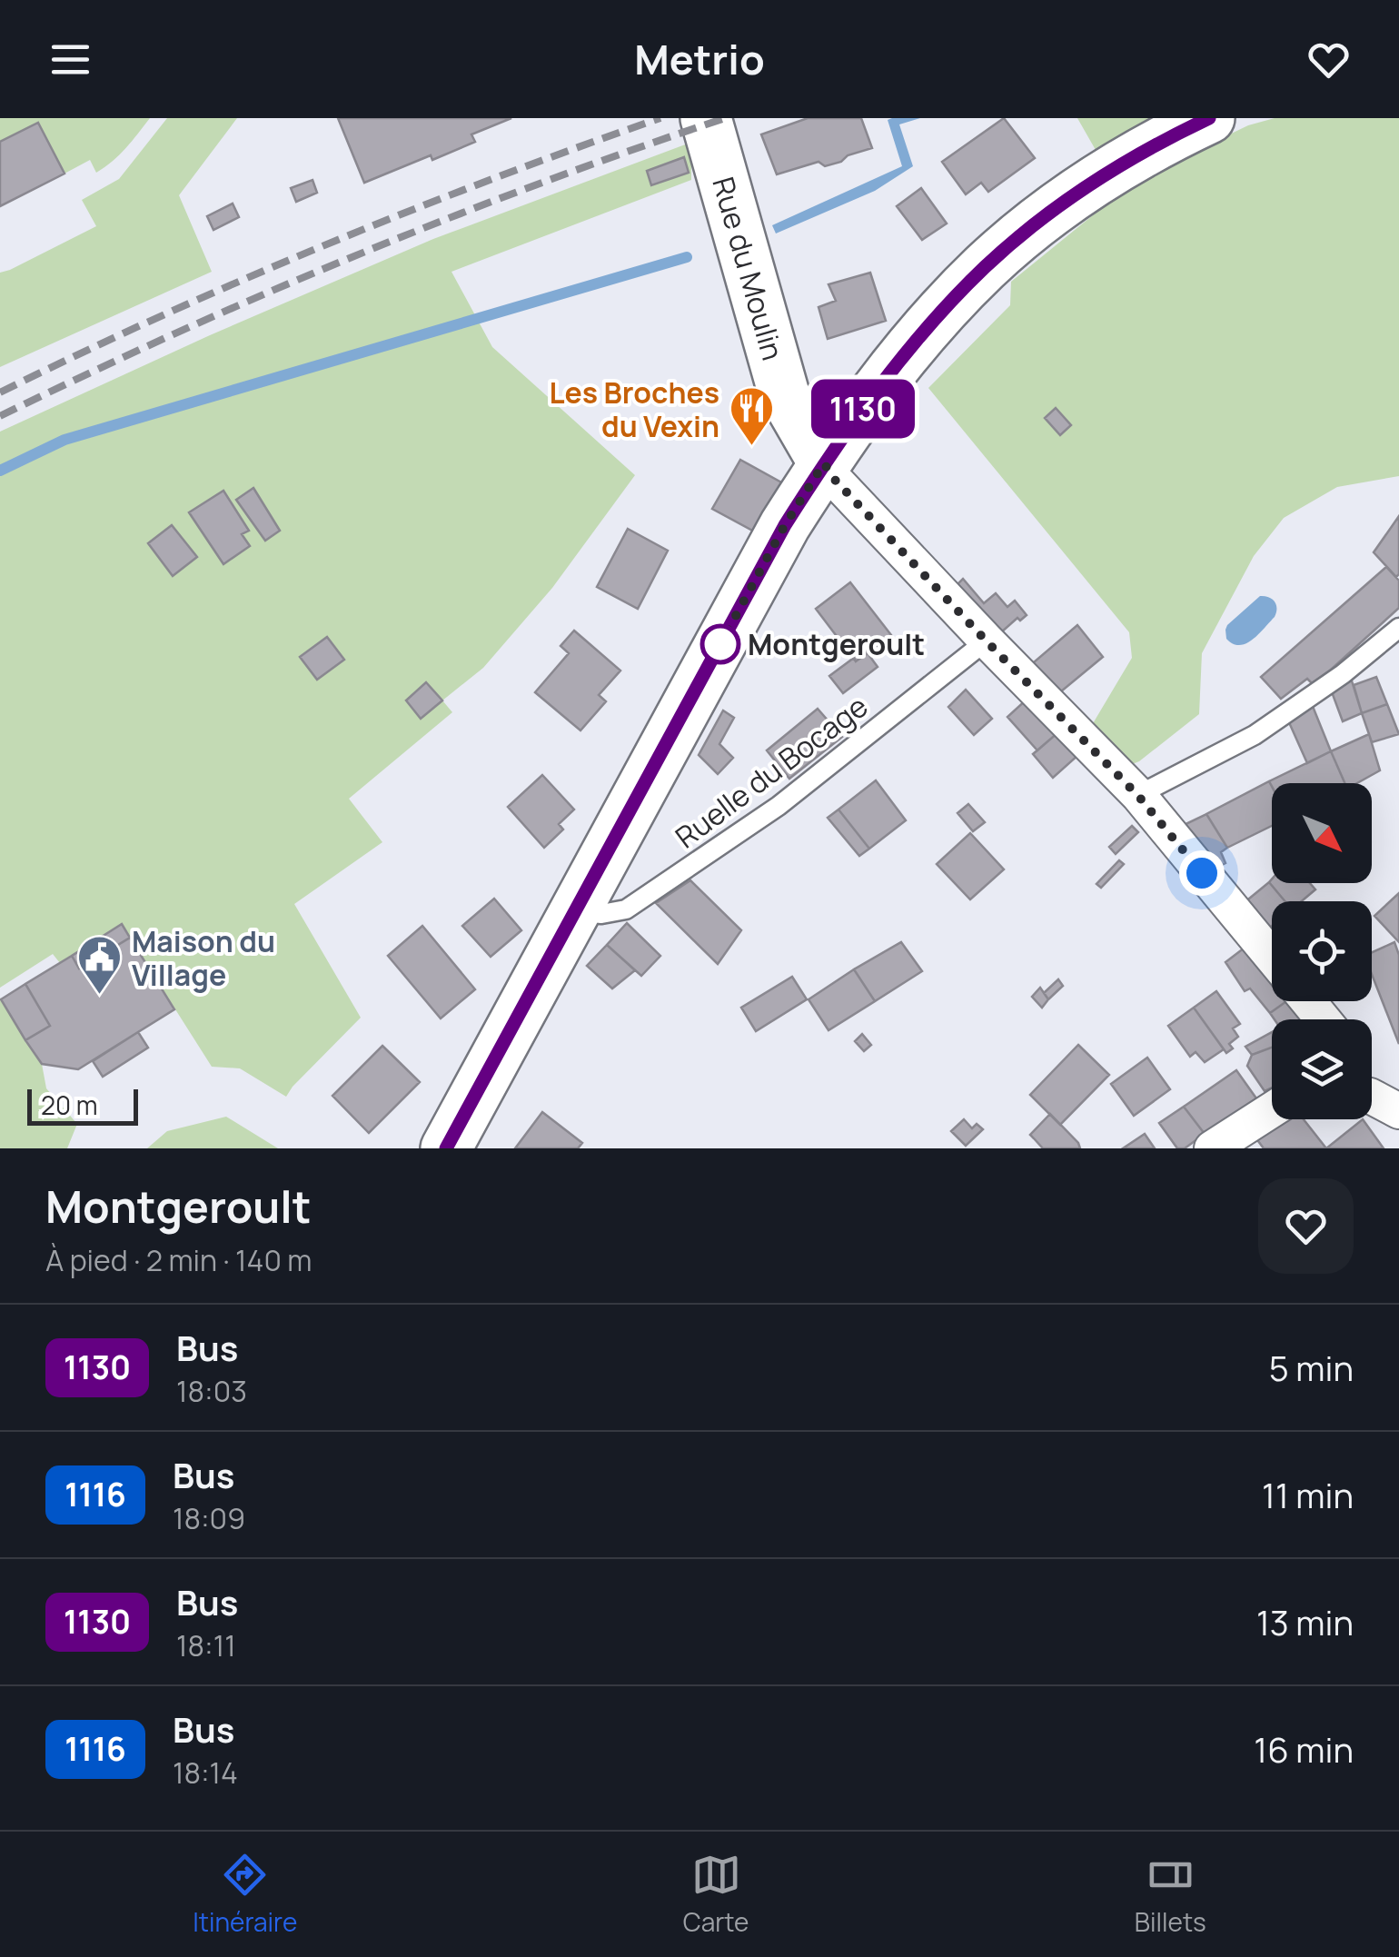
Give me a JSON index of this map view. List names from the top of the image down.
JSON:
{
  "streets": {
    "main road": ["Rue du Moulin"],
    "lane": ["Ruelle du Bocage"]
  },
  "places": {
    "restaurant": ["Les Broches du Vexin"],
    "other": ["Montgeroult"],
    "public building": ["Maison du Village"]
  },
  "lines": ["bus line 1130"],
  "scale_bar": "20 m",
  "north": "bottom right",
  "page": {
    "header": "Metrio",
    "on_map": "1130",
    "scale": "20 m",
    "heading": ["Montgeroult", "À pied · 2 min · 140 m"],
    "list": [
      {
        "mark": "1130",
        "name": "Bus",
        "note": "18:03",
        "value": "5 min"
      },
      {
        "mark": "1116",
        "name": "Bus",
        "note": "18:09",
        "value": "11 min"
      },
      {
        "mark": "1130",
        "name": "Bus",
        "note": "18:11",
        "value": "13 min"
      },
      {
        "mark": "1116",
        "name": "Bus",
        "note": "18:14",
        "value": "16 min"
      }
    ],
    "tabs": ["Itinéraire", "Carte", "Billets"]
  }
}
